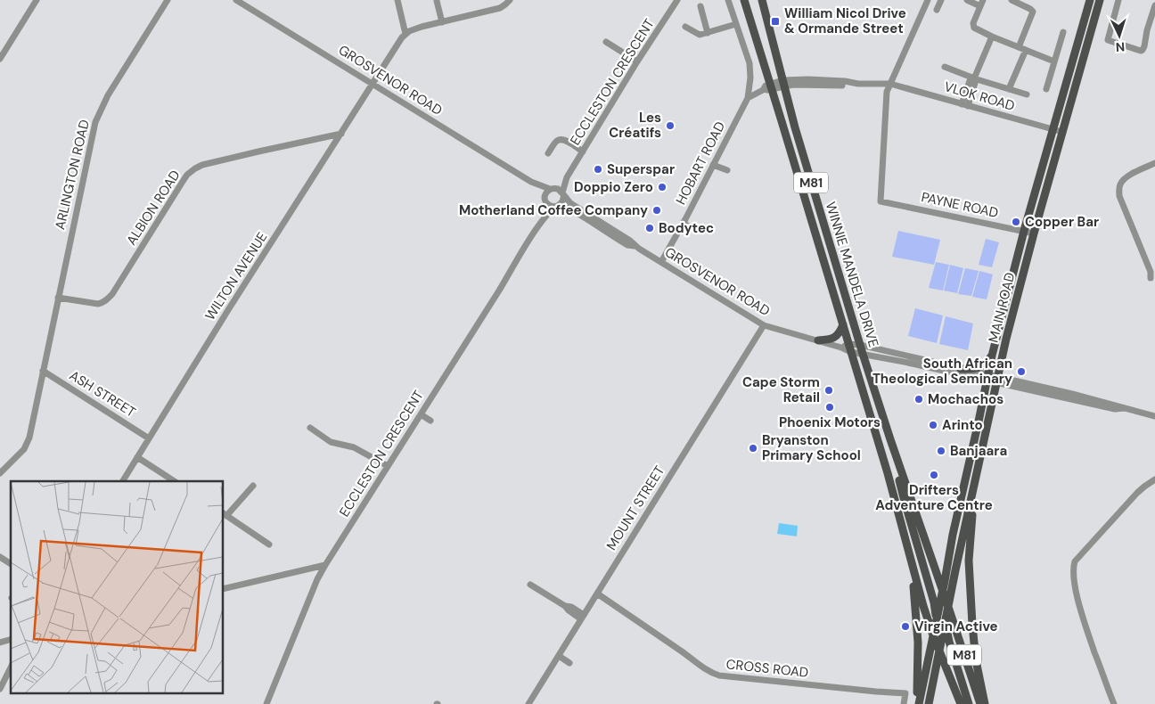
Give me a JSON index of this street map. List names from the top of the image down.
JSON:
{
  "streets": {
    "main road": ["M81", "WINNIE MANDELA DRIVE", "MAIN ROAD"],
    "street": [
      "GROSVENOR ROAD",
      "ECCLESTON CRESCENT",
      "VLOK ROAD",
      "HOBART ROAD",
      "ARLINGTON ROAD",
      "PAYNE ROAD",
      "ALBION ROAD",
      "WILTON AVENUE",
      "ASH STREET",
      "MOUNT STREET",
      "CROSS ROAD"
    ]
  },
  "crossings": [
    ["GROSVENOR ROAD", "ECCLESTON CRESCENT"],
    ["GROSVENOR ROAD", "HOBART ROAD"],
    ["GROSVENOR ROAD", "WINNIE MANDELA DRIVE"],
    ["GROSVENOR ROAD", "WILTON AVENUE"],
    ["GROSVENOR ROAD", "MAIN ROAD"],
    ["GROSVENOR ROAD", "MOUNT STREET"],
    ["VLOK ROAD", "PAYNE ROAD"],
    ["VLOK ROAD", "WINNIE MANDELA DRIVE"],
    ["VLOK ROAD", "MAIN ROAD"],
    ["ARLINGTON ROAD", "ALBION ROAD"],
    ["ARLINGTON ROAD", "ASH STREET"],
    ["PAYNE ROAD", "MAIN ROAD"],
    ["ALBION ROAD", "WILTON AVENUE"],
    ["WINNIE MANDELA DRIVE", "MAIN ROAD"],
    ["WILTON AVENUE", "ASH STREET"],
    ["MOUNT STREET", "CROSS ROAD"]
  ],
  "places": {
    "transit": ["William Nicol Drive & Ormande Street"],
    "other": [
      "Les Créatifs",
      "Superspar",
      "Doppio Zero",
      "Motherland Coffee Company",
      "Copper Bar",
      "Bodytec",
      "South African Theological Seminary",
      "Cape Storm Retail",
      "Mochachos",
      "Phoenix Motors",
      "Arinto",
      "Bryanston Primary School",
      "Banjaara",
      "Drifters Adventure Centre",
      "Virgin Active"
    ]
  },
  "north": "bottom"
}
